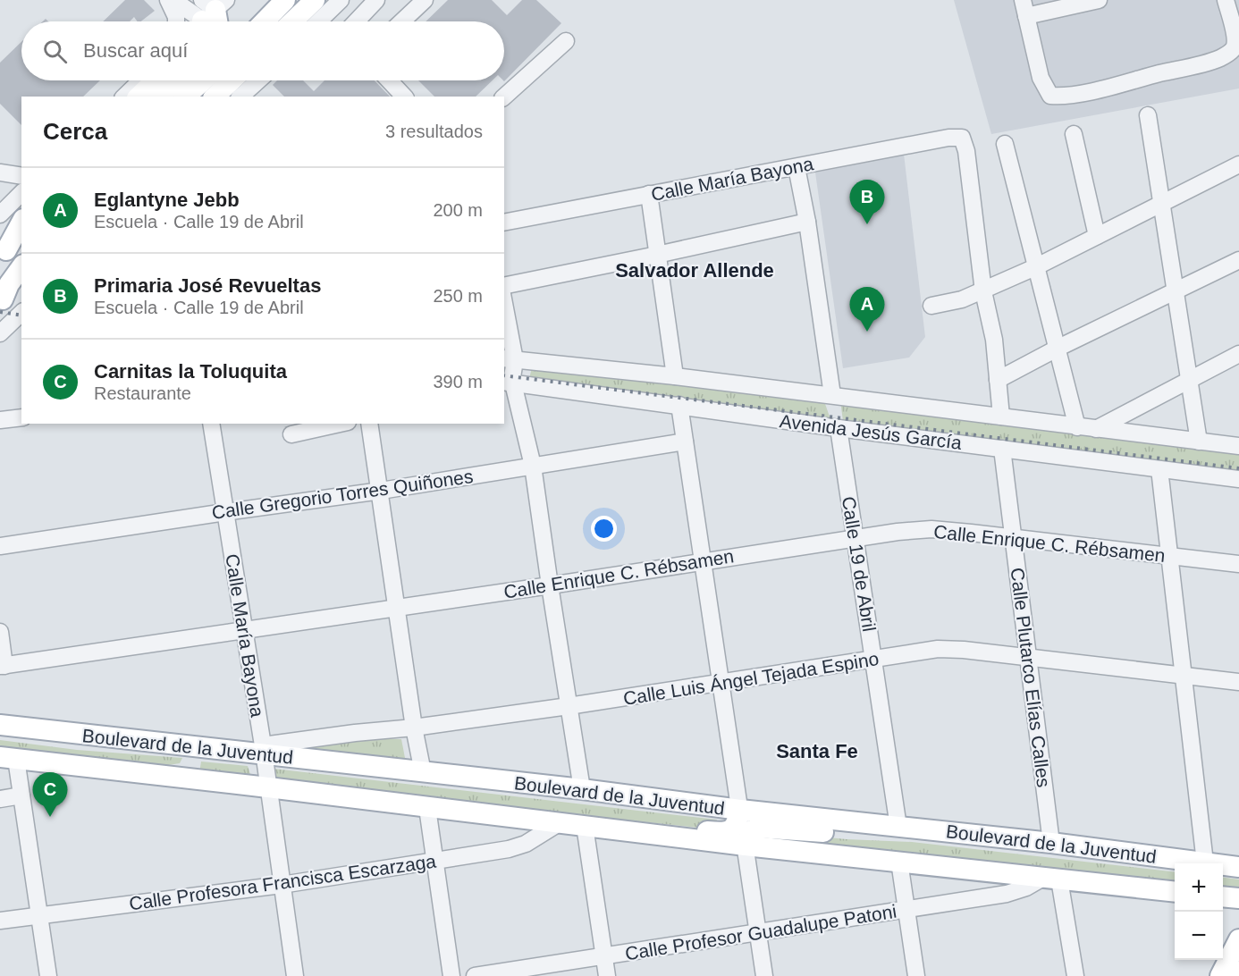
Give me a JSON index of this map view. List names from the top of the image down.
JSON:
{
  "streets": {
    "main road": ["Boulevard de la Juventud"],
    "street": [
      "Calle María Bayona",
      "Avenida Jesús García",
      "Calle Gregorio Torres Quiñones",
      "Calle Enrique C. Rébsamen",
      "Calle 19 de Abril",
      "Calle Plutarco Elías Calles",
      "Calle Luis Ángel Tejada Espino",
      "Calle Profesora Francisca Escarzaga",
      "Calle Profesor Guadalupe Patoni"
    ]
  },
  "crossings": [
    ["Calle María Bayona", "Calle Gregorio Torres Quiñones"],
    ["Calle María Bayona", "Calle Enrique C. Rébsamen"],
    ["Calle María Bayona", "Calle Luis Ángel Tejada Espino"],
    ["Calle María Bayona", "Boulevard de la Juventud"],
    ["Calle María Bayona", "Calle Profesora Francisca Escarzaga"],
    ["Avenida Jesús García", "Calle 19 de Abril"],
    ["Avenida Jesús García", "Calle Plutarco Elías Calles"],
    ["Calle Enrique C. Rébsamen", "Calle 19 de Abril"],
    ["Calle Enrique C. Rébsamen", "Calle Plutarco Elías Calles"],
    ["Calle 19 de Abril", "Calle Luis Ángel Tejada Espino"],
    ["Calle 19 de Abril", "Boulevard de la Juventud"],
    ["Calle Plutarco Elías Calles", "Calle Luis Ángel Tejada Espino"],
    ["Calle Plutarco Elías Calles", "Boulevard de la Juventud"],
    ["Calle Luis Ángel Tejada Espino", "Boulevard de la Juventud"],
    ["Boulevard de la Juventud", "Calle Profesora Francisca Escarzaga"],
    ["Boulevard de la Juventud", "Calle Profesor Guadalupe Patoni"]
  ],
  "districts": ["Salvador Allende", "Santa Fe"],
  "page": {
    "search": "Buscar aquí",
    "heading": ["Cerca", "3 resultados"],
    "list": [
      {
        "mark": "A",
        "name": "Eglantyne Jebb",
        "note": "Escuela · Calle 19 de Abril",
        "value": "200 m"
      },
      {
        "mark": "B",
        "name": "Primaria José Revueltas",
        "note": "Escuela · Calle 19 de Abril",
        "value": "250 m"
      },
      {
        "mark": "C",
        "name": "Carnitas la Toluquita",
        "note": "Restaurante",
        "value": "390 m"
      }
    ],
    "pins": ["B", "A", "C"],
    "map_buttons": ["+", "−"]
  }
}
